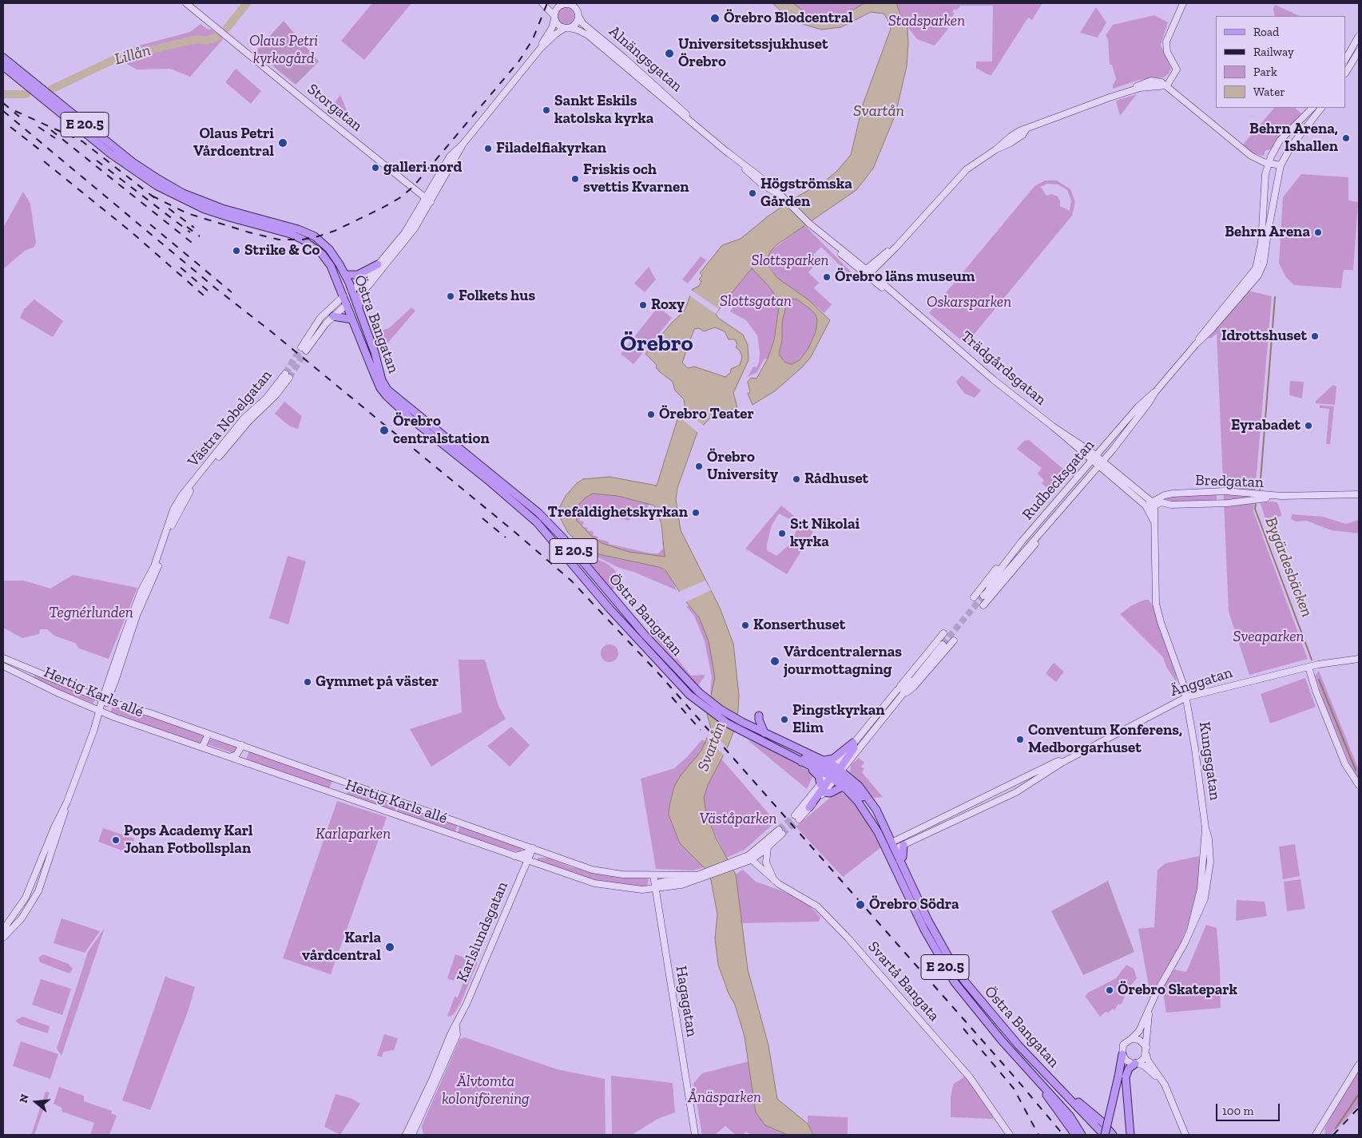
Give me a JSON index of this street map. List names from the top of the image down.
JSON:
{
  "streets": {
    "main road": [
      "Alnängsgatan",
      "Storgatan",
      "E 20.5",
      "Östra Bangatan",
      "Trädgårdsgatan",
      "Västra Nobelgatan",
      "Rudbecksgatan",
      "Bredgatan",
      "Änggatan",
      "Hertig Karls allé",
      "Kungsgatan",
      "Karlslundsgatan",
      "Svartå Bangata",
      "Hagagatan"
    ]
  },
  "crossings": [
    ["Alnängsgatan", "Trädgårdsgatan"],
    ["E 20.5", "Östra Bangatan"],
    ["Östra Bangatan", "Änggatan"],
    ["Trädgårdsgatan", "Rudbecksgatan"],
    ["Västra Nobelgatan", "Hertig Karls allé"],
    ["Änggatan", "Kungsgatan"],
    ["Hertig Karls allé", "Karlslundsgatan"],
    ["Hertig Karls allé", "Svartå Bangata"],
    ["Hertig Karls allé", "Hagagatan"]
  ],
  "districts": ["Örebro"],
  "water": ["Lillån", "Svartån", "Bygärdesbäcken"],
  "parks": [
    "Stadsparken",
    "Olaus Petri kyrkogård",
    "Slottsparken",
    "Slottsgatan",
    "Oskarsparken",
    "Tegnérlunden",
    "Sveaparken",
    "Väståparken",
    "Karlaparken",
    "Älvtomta koloniförening",
    "Ånäsparken"
  ],
  "places": [
    "Örebro Blodcentral",
    "Universitetssjukhuset Örebro",
    "Sankt Eskils katolska kyrka",
    "Behrn Arena, Ishallen",
    "Olaus Petri Vårdcentral",
    "Filadelfiakyrkan",
    "galleri nord",
    "Friskis och svettis Kvarnen",
    "Högströmska Gården",
    "Behrn Arena",
    "Strike & Co",
    "Örebro läns museum",
    "Folkets hus",
    "Roxy",
    "Idrottshuset",
    "Örebro Teater",
    "Eyrabadet",
    "Örebro centralstation",
    "Örebro University",
    "Rådhuset",
    "Trefaldighetskyrkan",
    "S:t Nikolai kyrka",
    "Konserthuset",
    "Vårdcentralernas jourmottagning",
    "Gymmet på väster",
    "Pingstkyrkan Elim",
    "Conventum Konferens, Medborgarhuset",
    "Pops Academy Karl Johan Fotbollsplan",
    "Örebro Södra",
    "Karla vårdcentral",
    "Örebro Skatepark"
  ],
  "legend": [
    "Road",
    "Railway",
    "Park",
    "Water"
  ],
  "scale_bar": "100 m",
  "north": "left"
}
